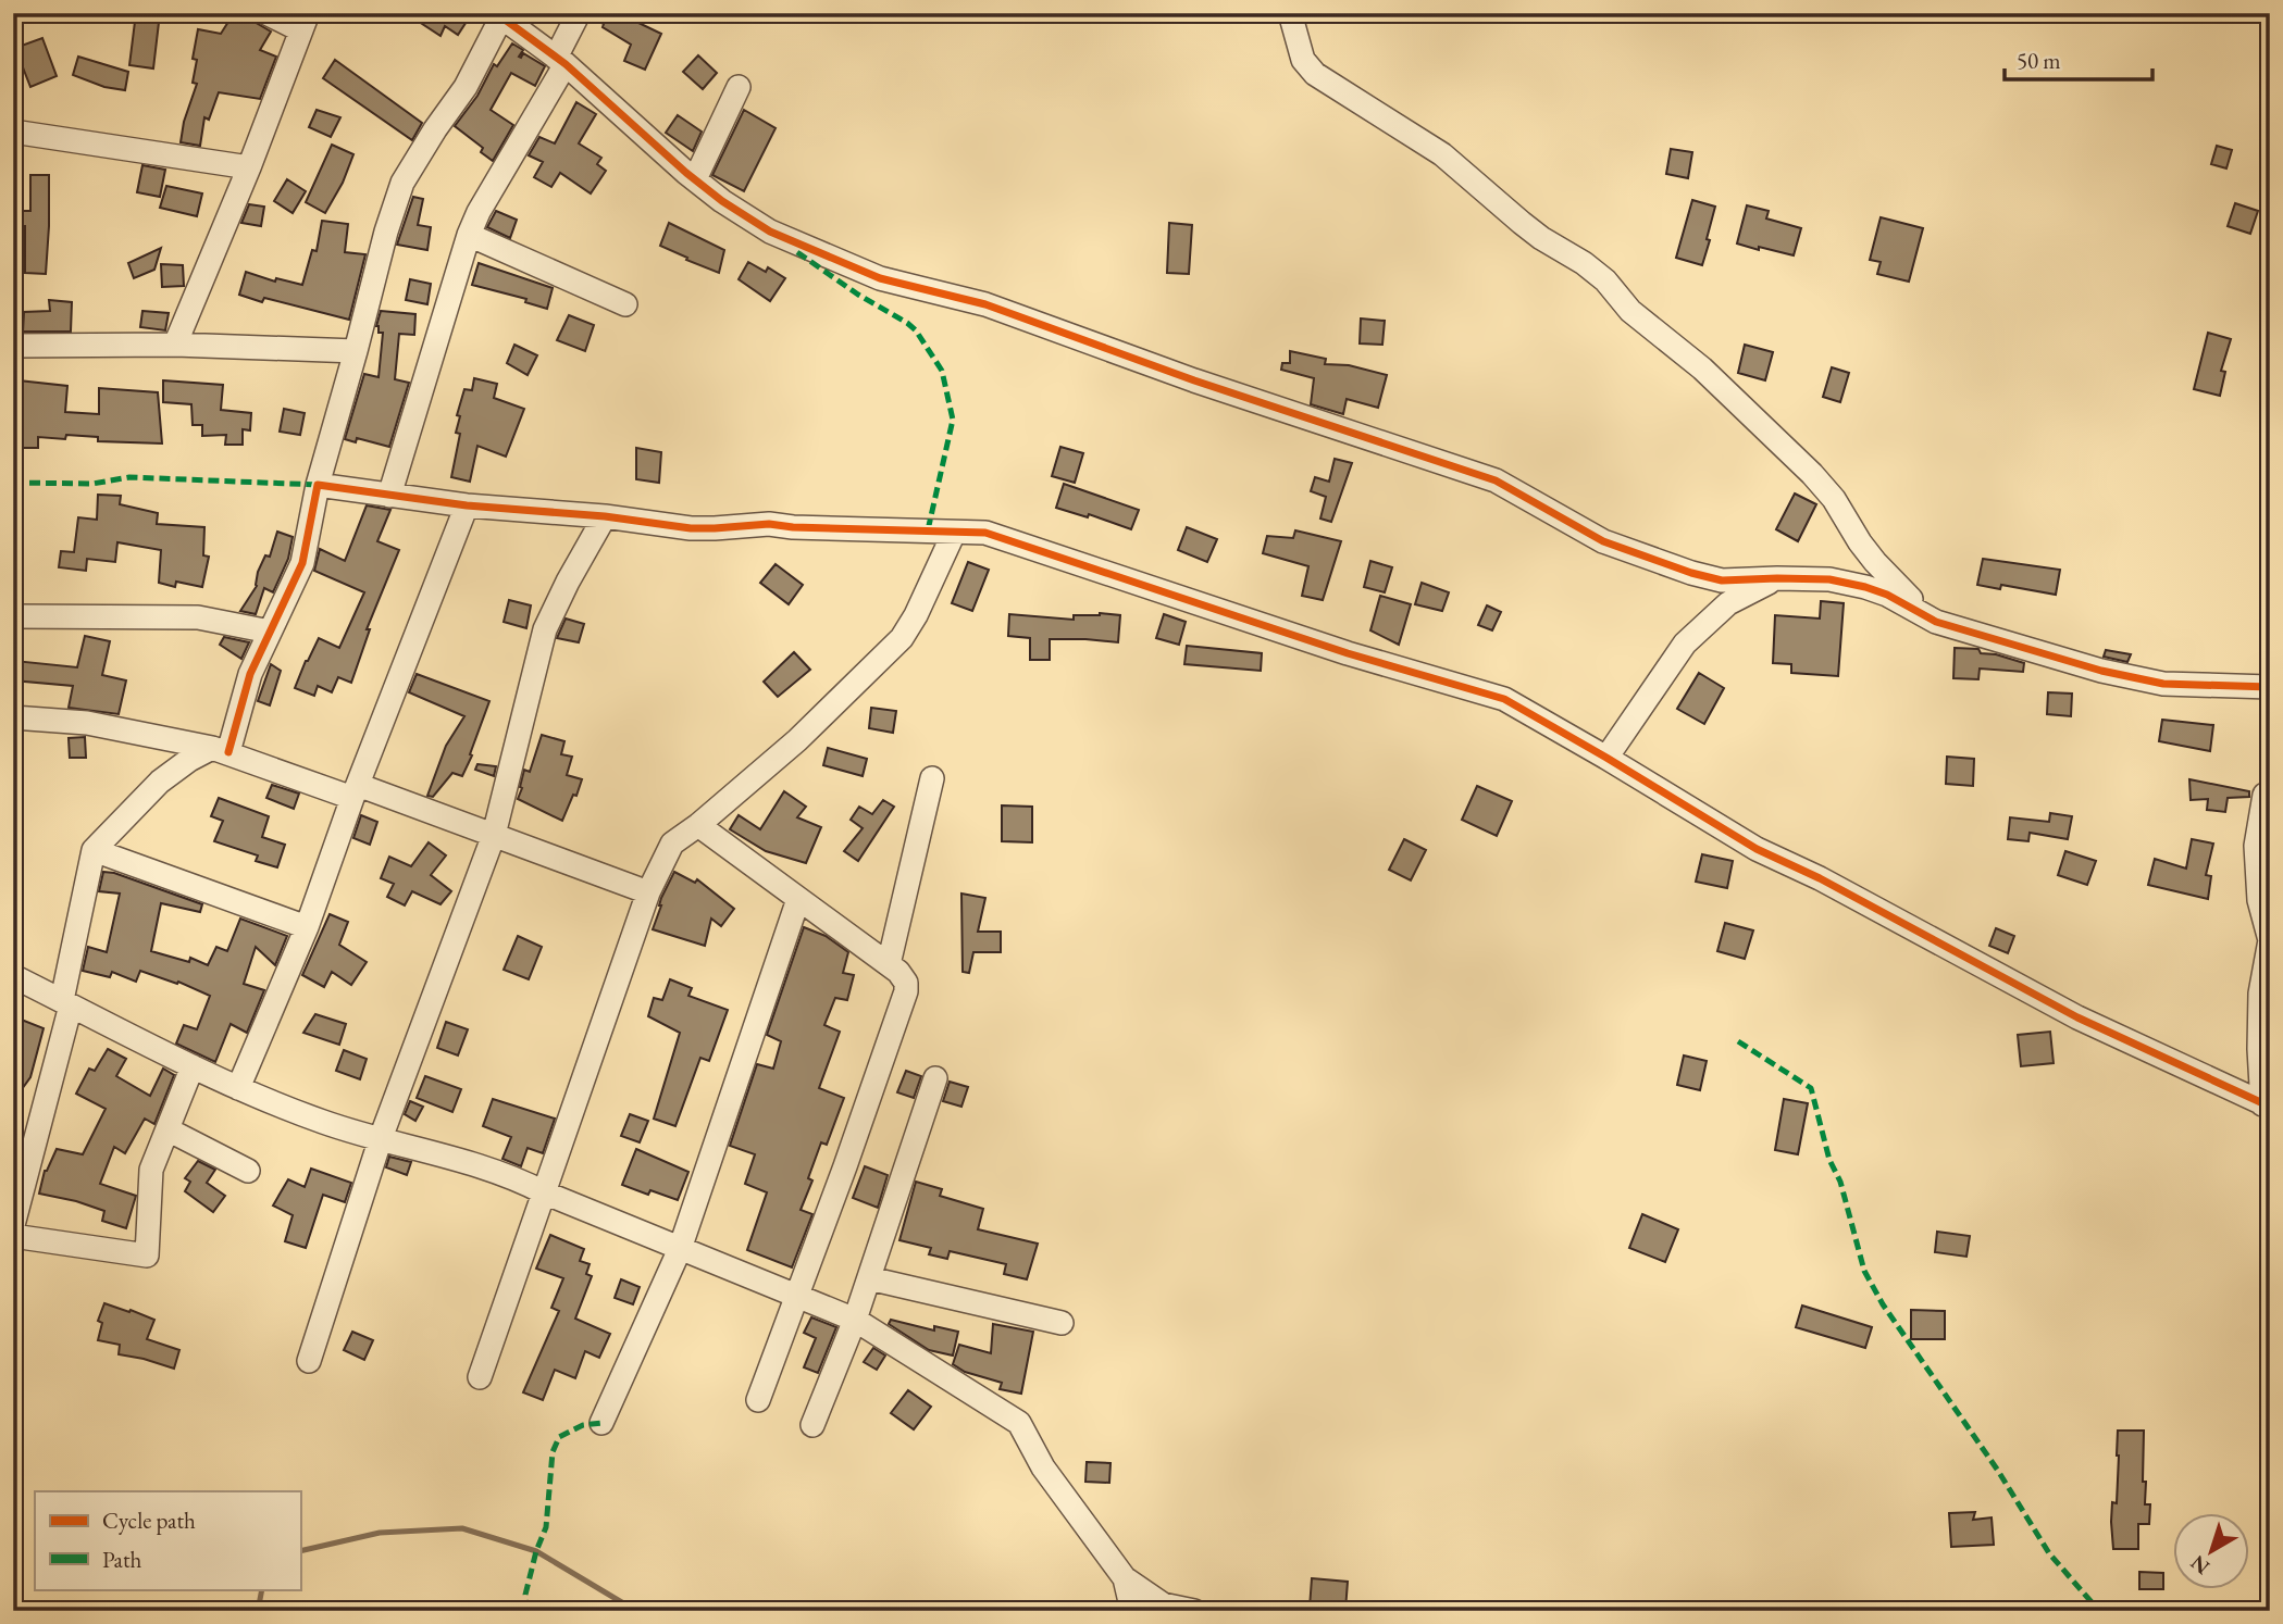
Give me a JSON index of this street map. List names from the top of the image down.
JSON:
{
  "legend": ["Cycle path", "Path"],
  "scale_bar": "50 m",
  "north": "bottom left"
}
